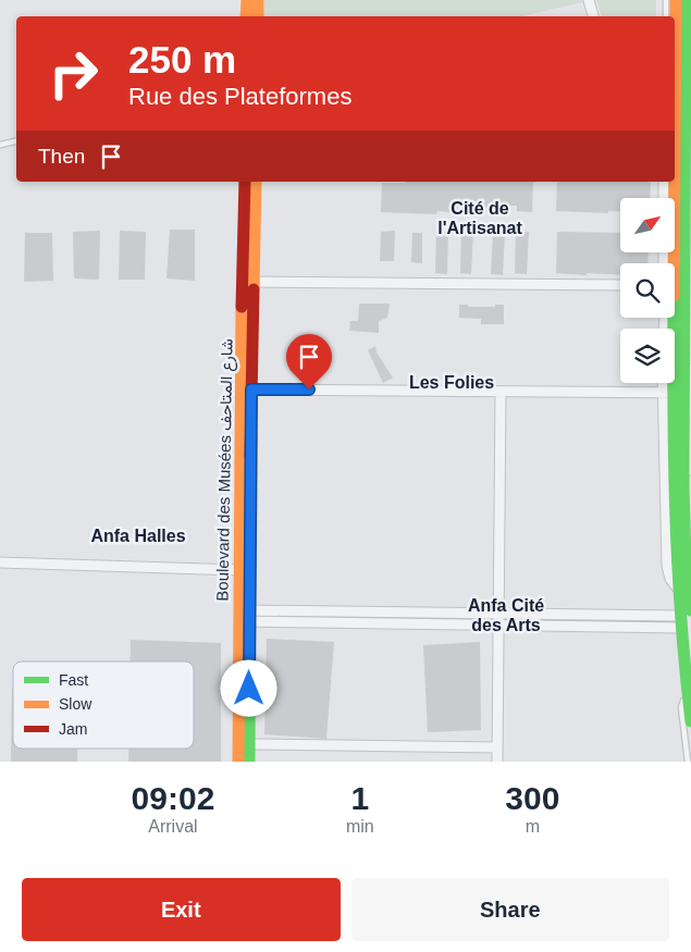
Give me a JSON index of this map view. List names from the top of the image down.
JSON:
{
  "streets": {
    "street": ["Boulevard des Musées شارع المتاحف"]
  },
  "districts": [
    "Cité de l'Artisanat",
    "Les Folies",
    "Anfa Halles",
    "Anfa Cité des Arts"
  ],
  "legend": ["Fast", "Slow", "Jam"],
  "north": "top right",
  "page": {
    "turn": ["250 m", "Rue des Plateformes"],
    "then": "Then",
    "eta": [
      "09:02",
      "Arrival",
      "1",
      "min",
      "300",
      "m"
    ],
    "buttons": ["Exit", "Share"]
  }
}
